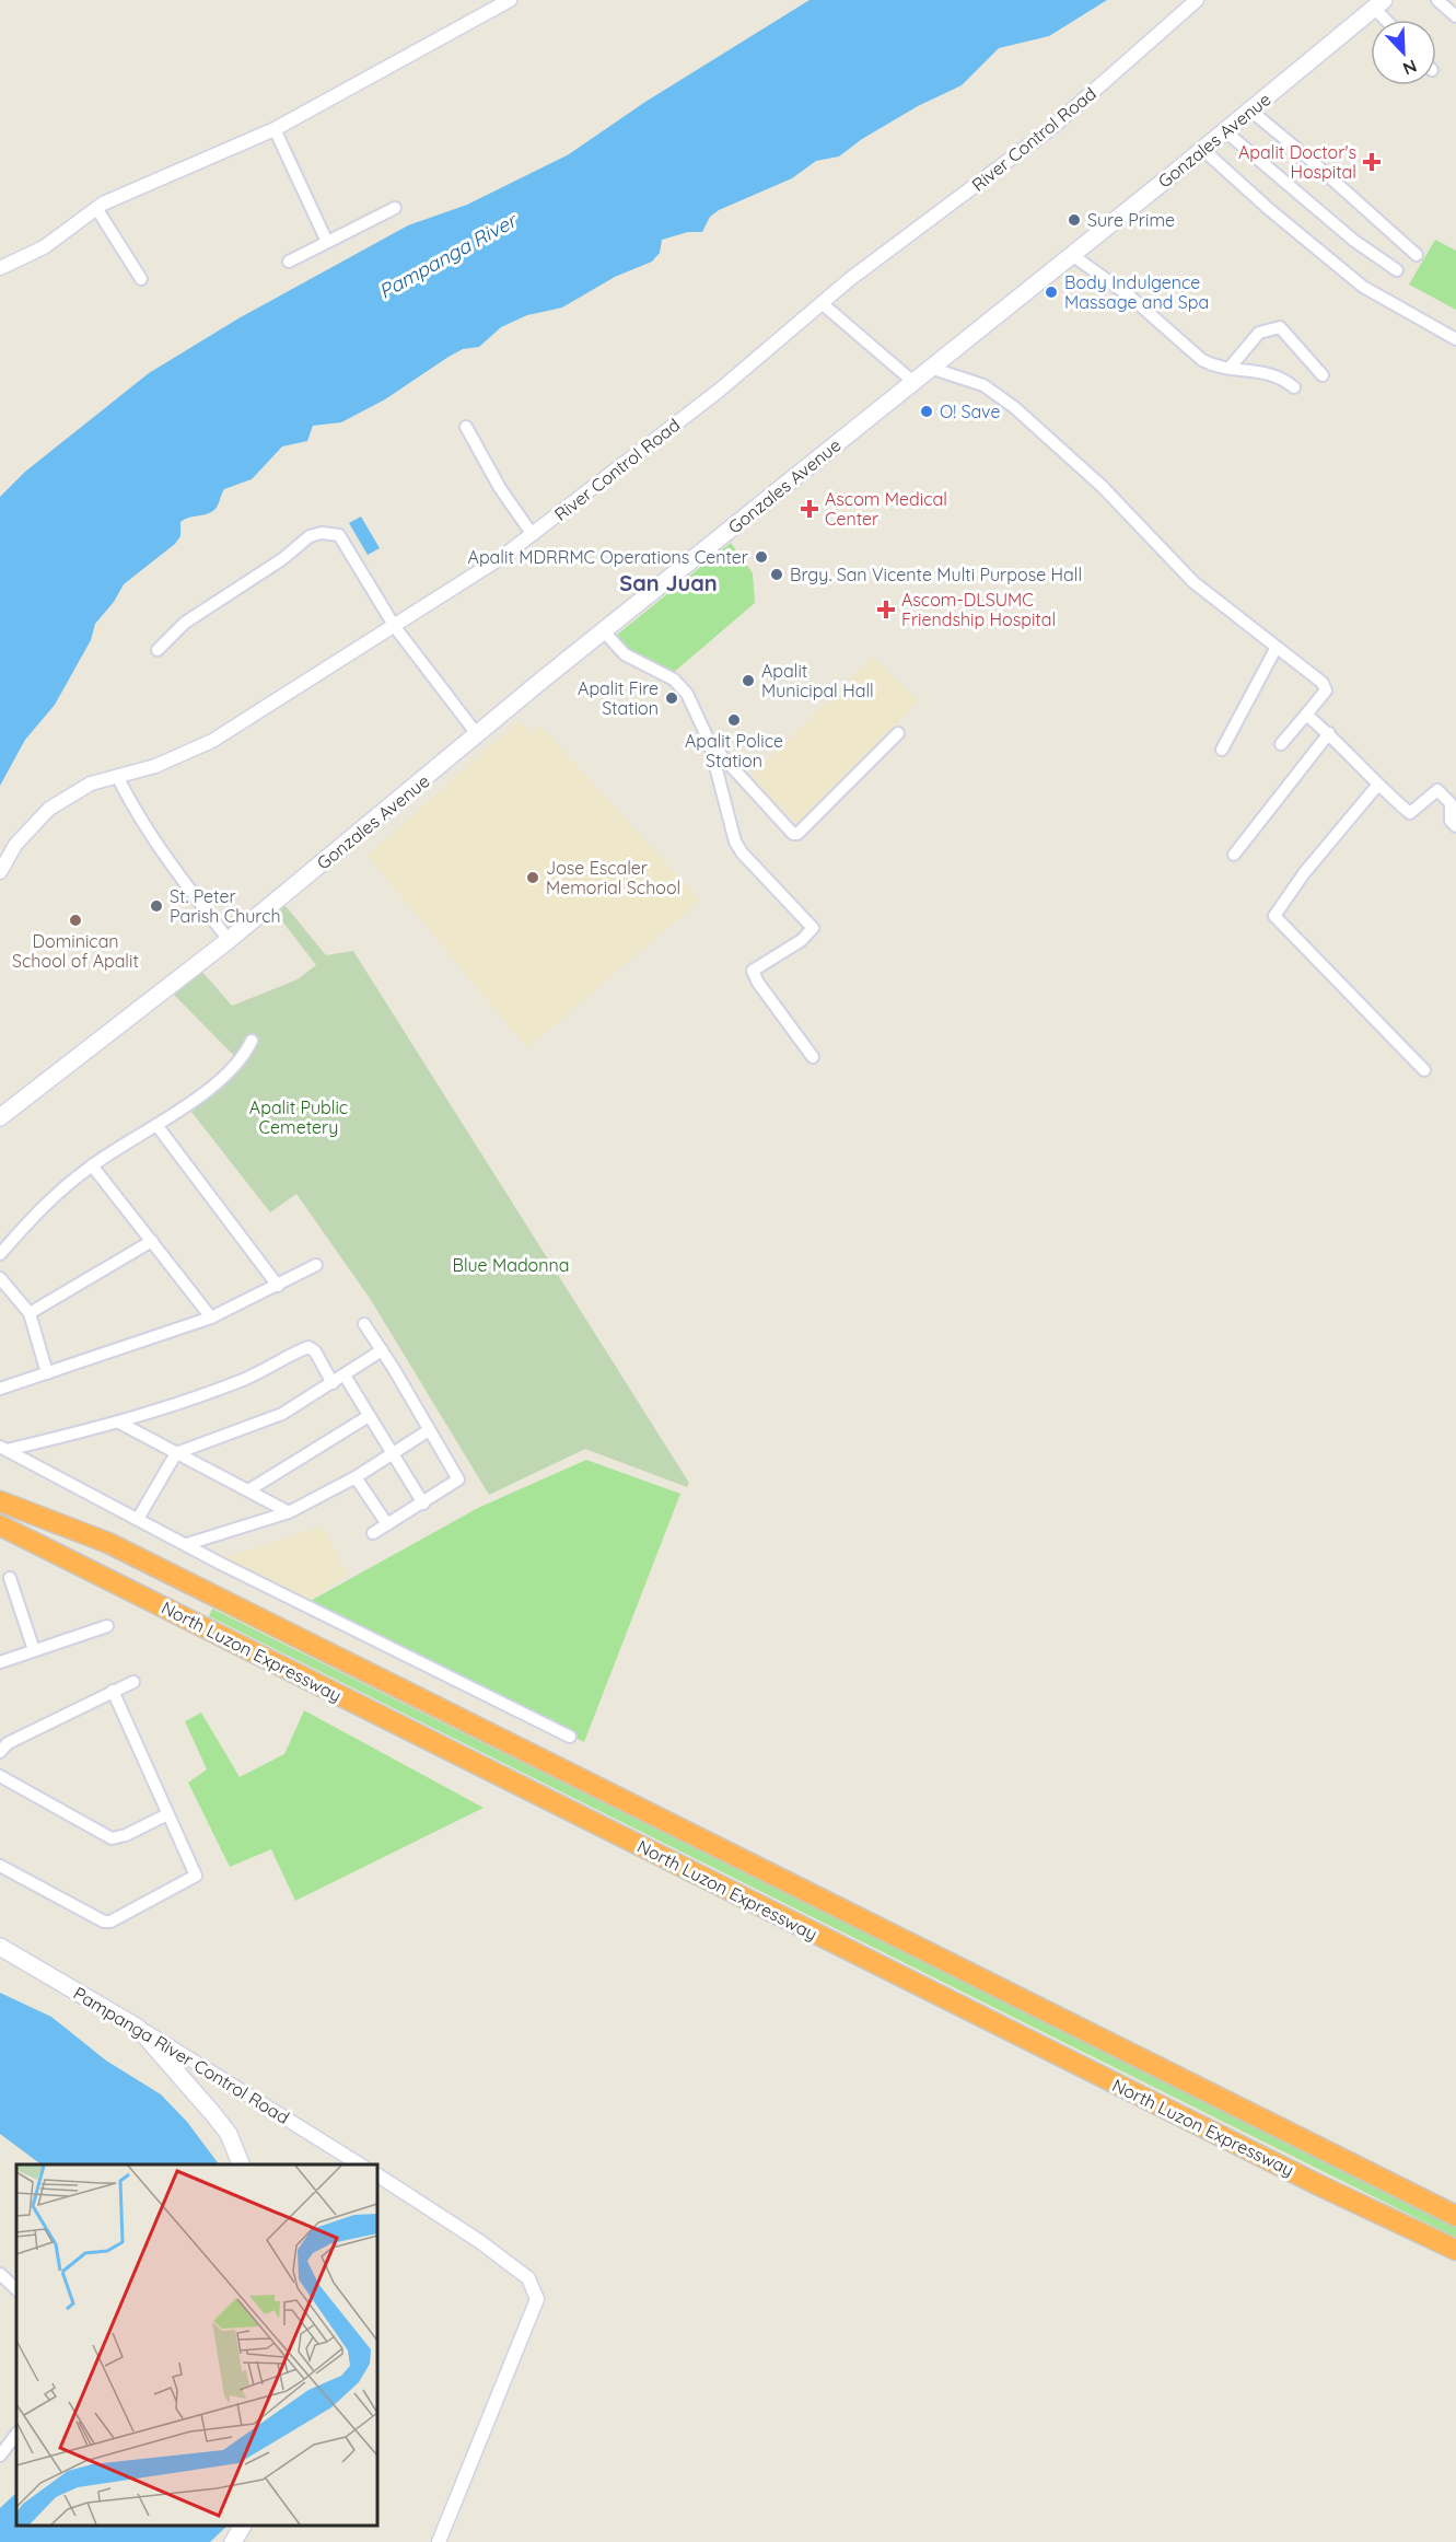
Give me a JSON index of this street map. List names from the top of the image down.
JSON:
{
  "streets": {
    "highway": ["North Luzon Expressway"],
    "main road": ["Gonzales Avenue", "Pampanga River Control Road"],
    "street": ["River Control Road"]
  },
  "districts": ["San Juan"],
  "water": ["Pampanga River"],
  "parks": ["Apalit Public Cemetery", "Blue Madonna"],
  "places": {
    "health": ["Apalit Doctor's Hospital", "Ascom Medical Center", "Ascom-DLSUMC Friendship Hospital"],
    "other": [
      "Sure Prime",
      "Body Indulgence Massage and Spa",
      "O! Save",
      "Apalit MDRRMC Operations Center",
      "Brgy. San Vicente Multi Purpose Hall",
      "Apalit Municipal Hall",
      "Apalit Fire Station",
      "Apalit Police Station",
      "Jose Escaler Memorial School",
      "St. Peter Parish Church",
      "Dominican School of Apalit"
    ]
  },
  "north": "bottom right"
}
